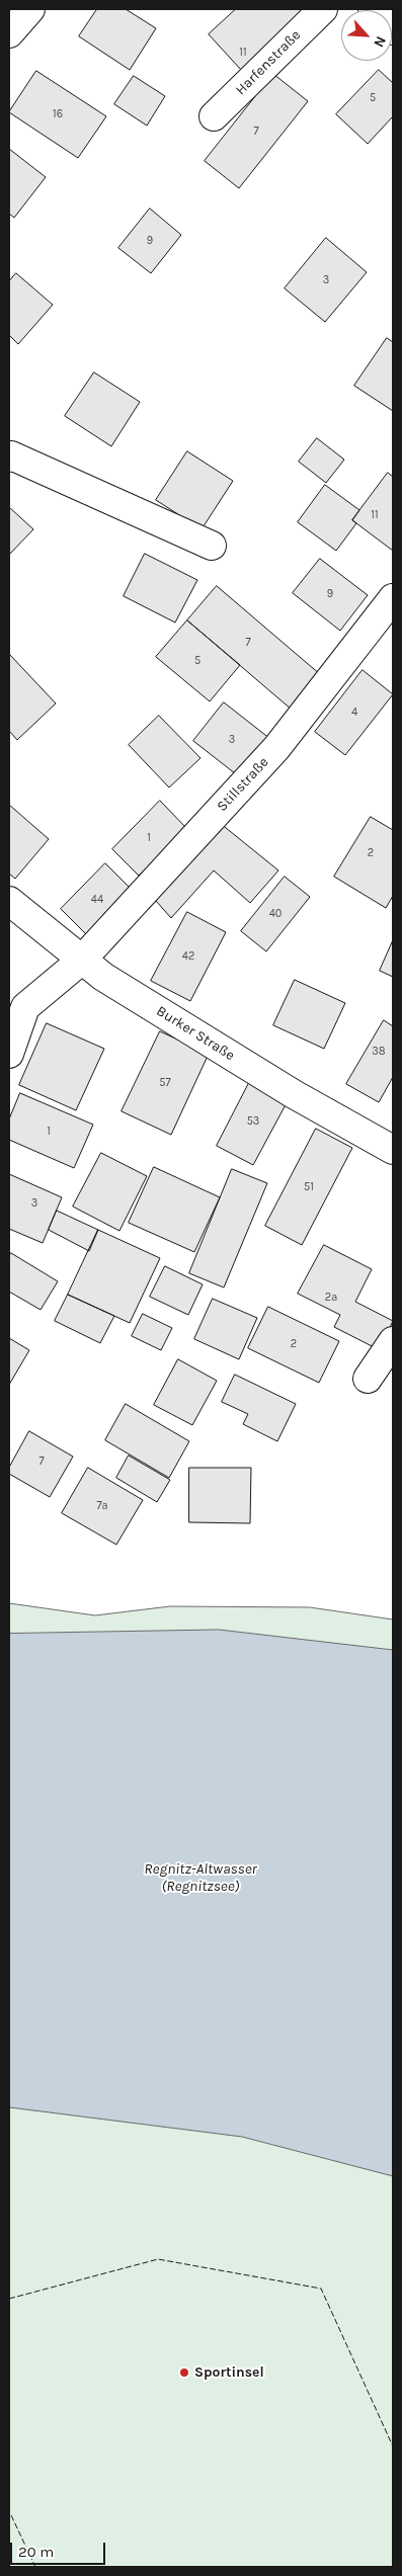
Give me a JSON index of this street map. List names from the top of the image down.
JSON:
{
  "streets": {
    "street": ["Harfenstraße", "Stillstraße", "Burker Straße"]
  },
  "crossings": [
    ["Stillstraße", "Burker Straße"]
  ],
  "water": ["Regnitz-Altwasser (Regnitzsee)"],
  "places": ["Sportinsel"],
  "house_numbers": [
    "11",
    "5",
    "16",
    "7",
    "9",
    "3",
    "11",
    "9",
    "7",
    "5",
    "4",
    "3",
    "1",
    "2",
    "44",
    "40",
    "42",
    "38",
    "57",
    "53",
    "1",
    "51",
    "3",
    "2a",
    "2",
    "7",
    "7a"
  ],
  "scale_bar": "20 m",
  "north": "bottom right"
}
